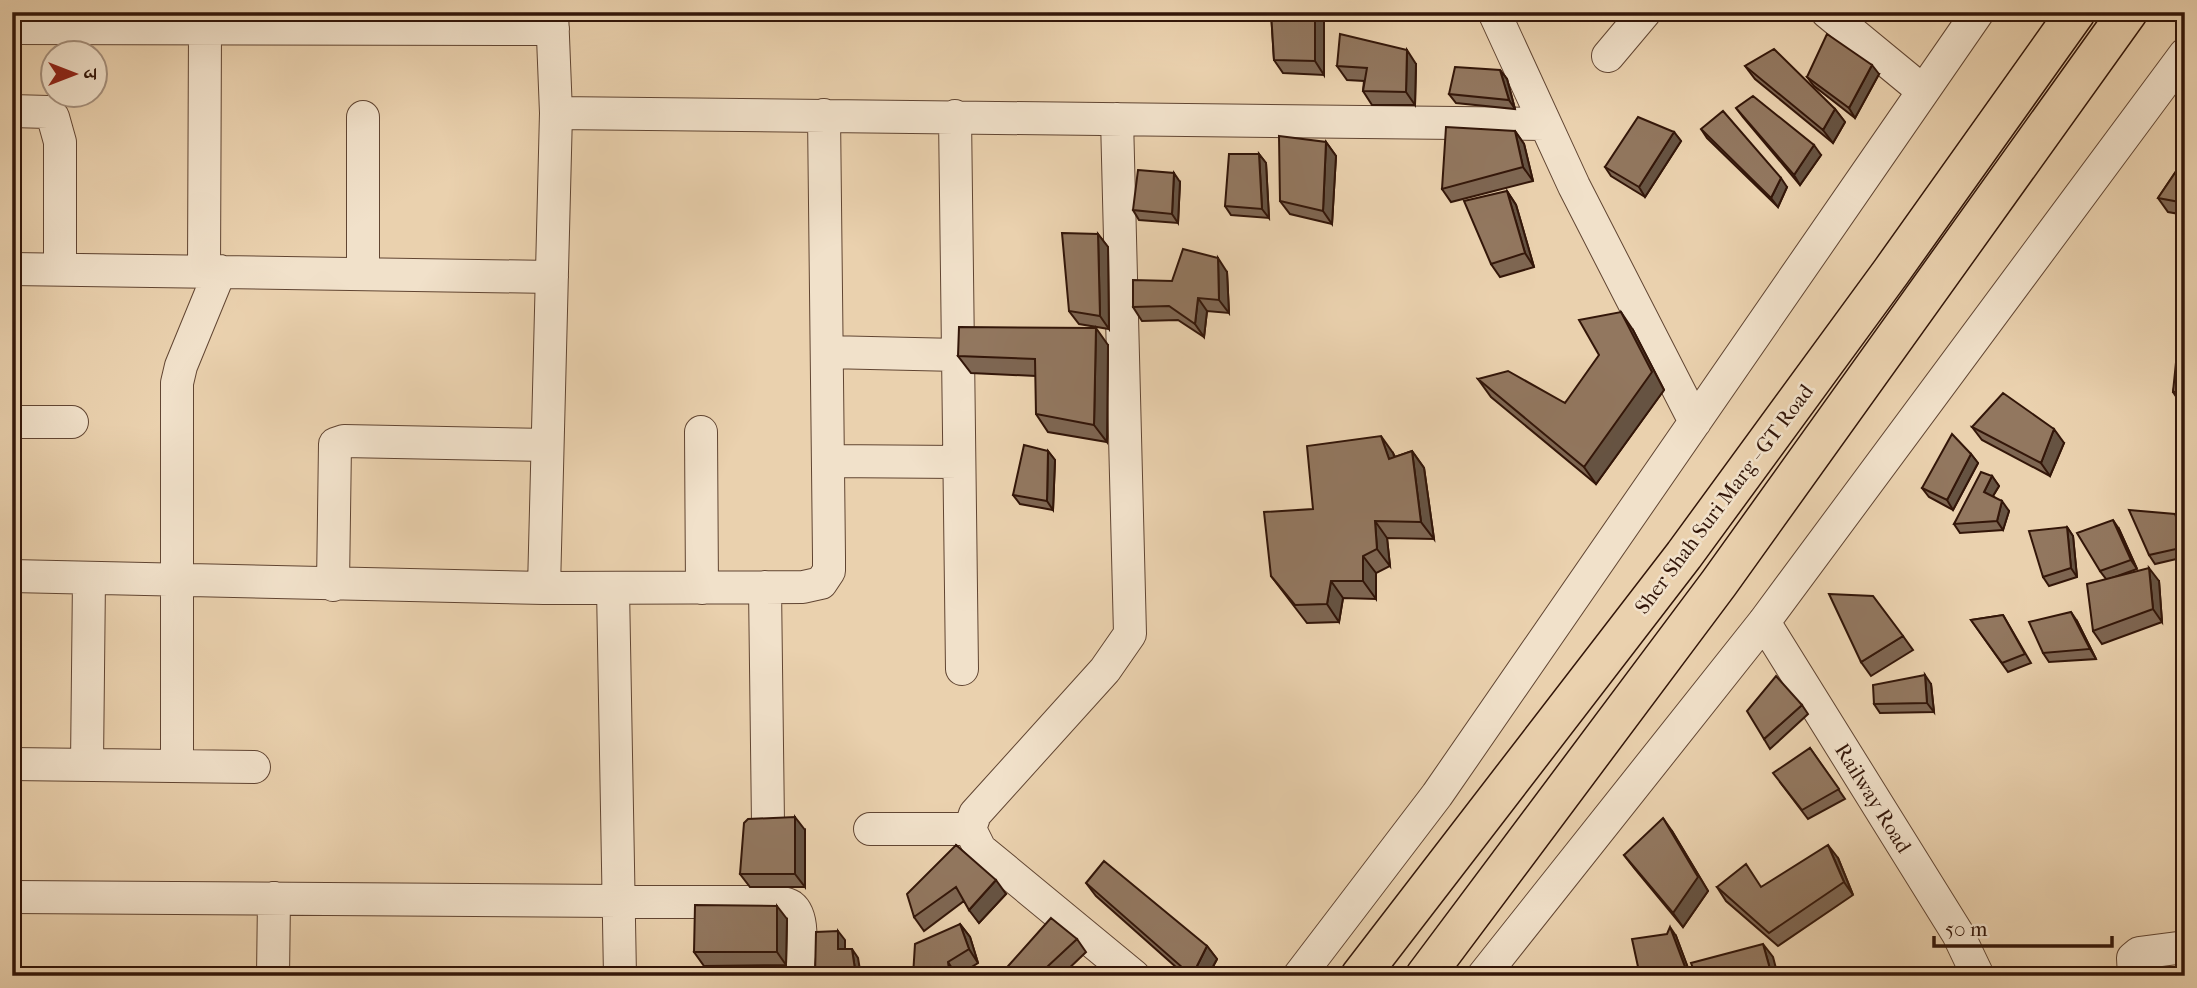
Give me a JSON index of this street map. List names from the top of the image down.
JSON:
{
  "streets": {
    "highway": ["Sher Shah Suri Marg - GT Road"],
    "street": ["Railway Road"]
  },
  "scale_bar": "50 m",
  "north": "right"
}
